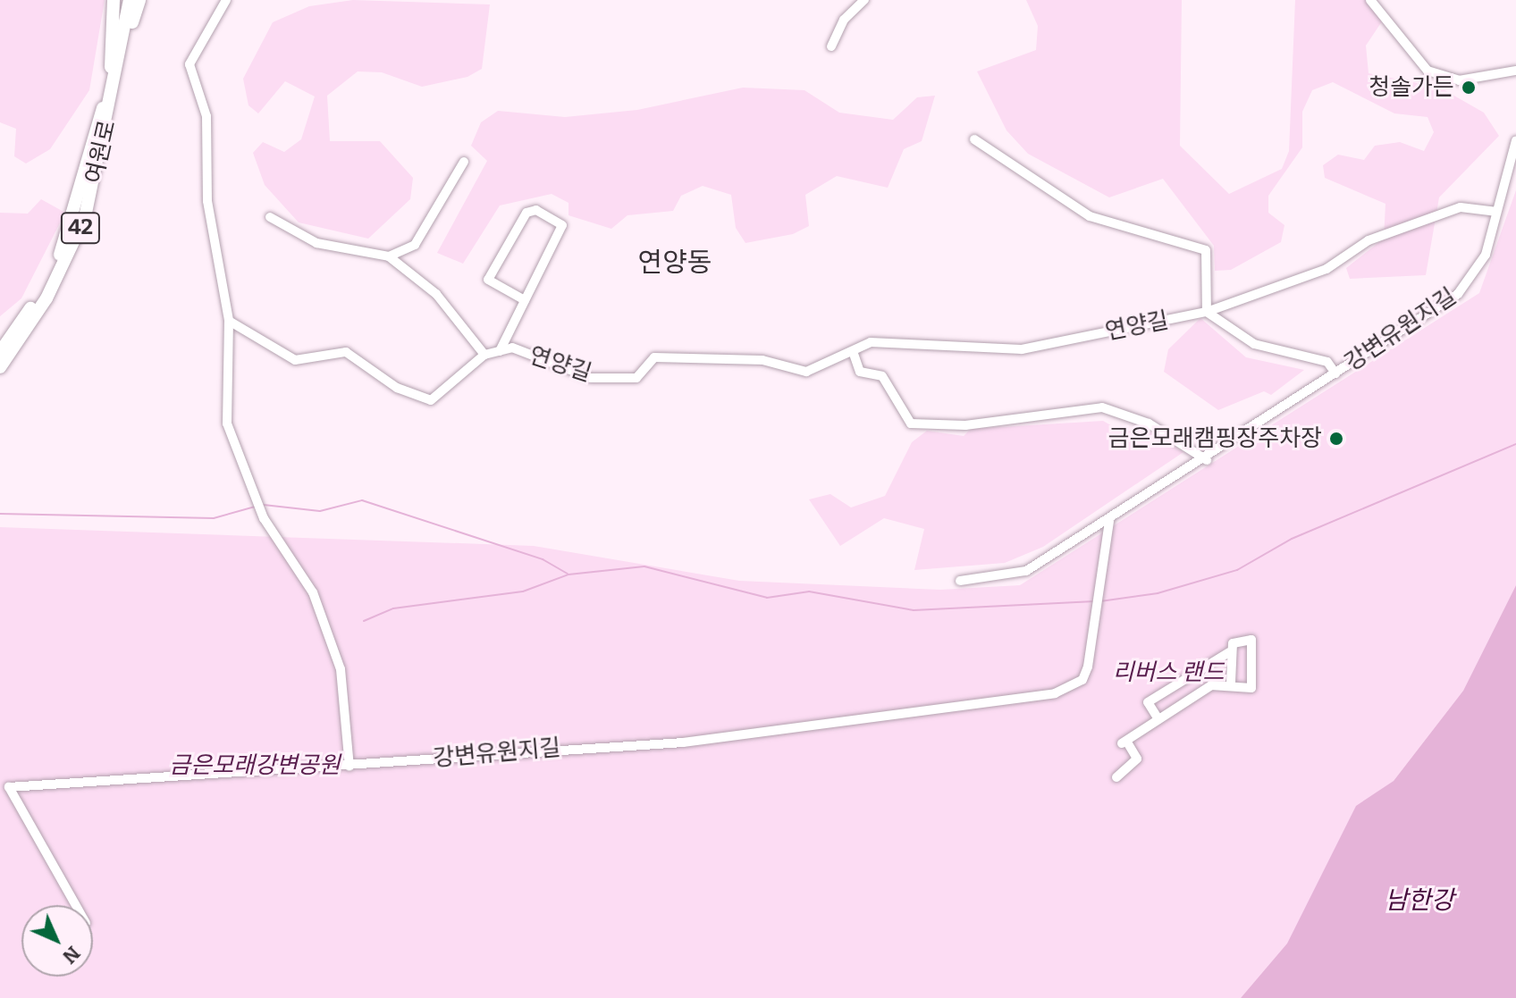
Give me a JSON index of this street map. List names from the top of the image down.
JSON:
{
  "streets": {
    "highway": ["여원로", "42"],
    "street": ["연양길", "강변유원지길"]
  },
  "crossings": [
    ["연양길", "강변유원지길"]
  ],
  "districts": ["연양동"],
  "water": ["남한강"],
  "parks": ["리버스 랜드", "금은모래강변공원"],
  "places": ["청솔가든", "금은모래캠핑장주차장"],
  "north": "bottom right"
}
